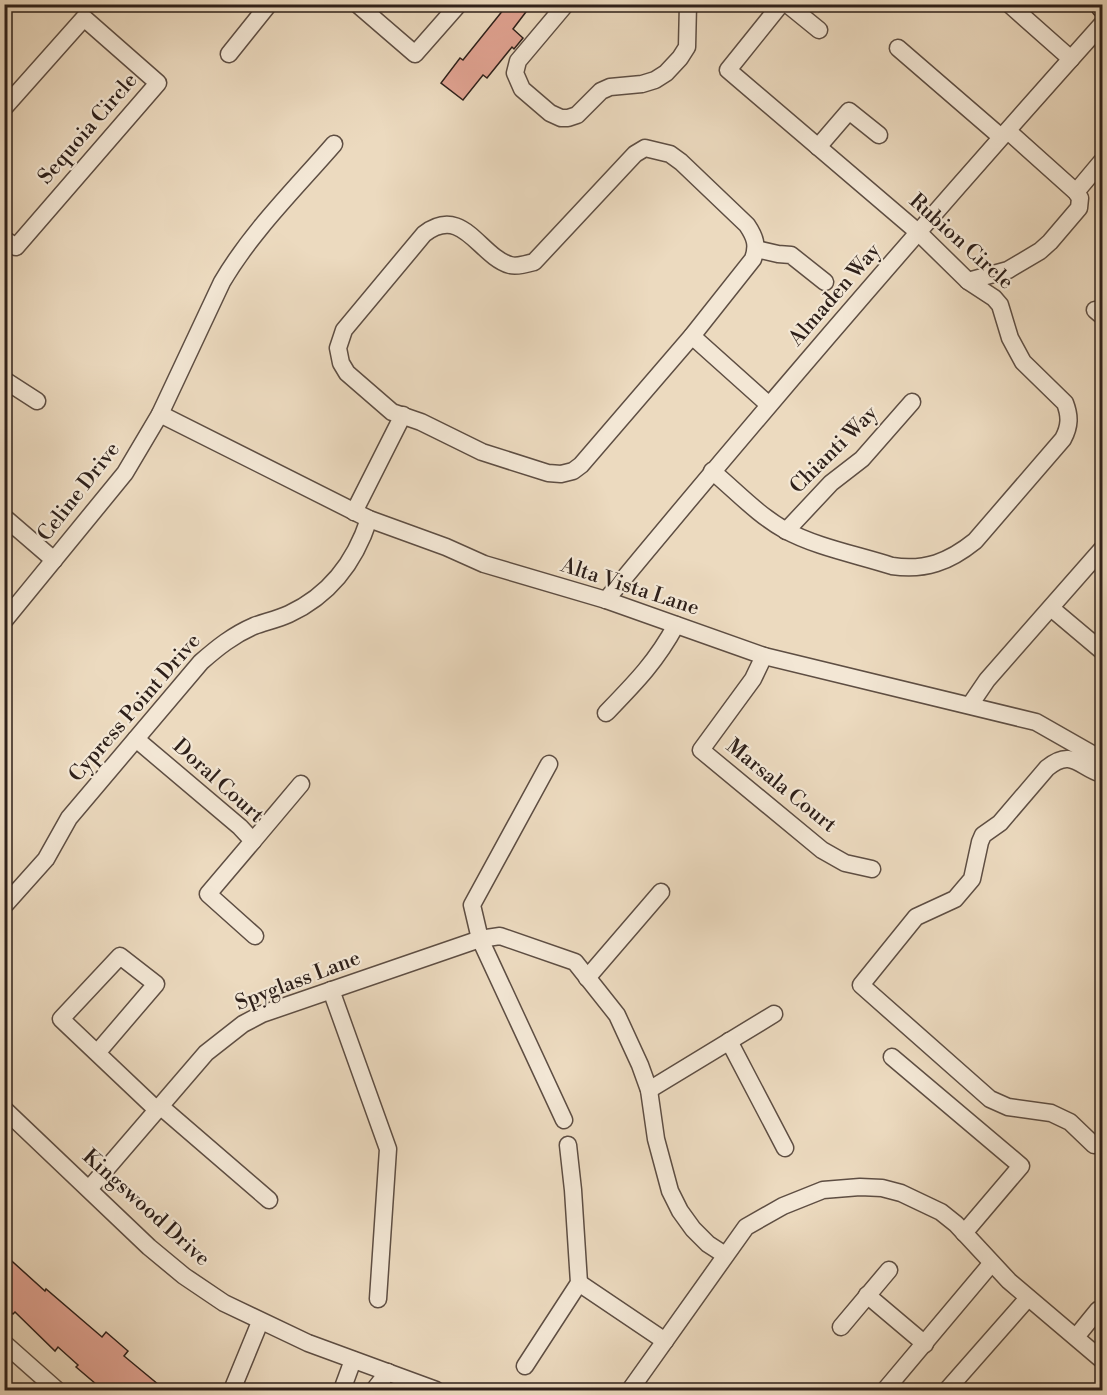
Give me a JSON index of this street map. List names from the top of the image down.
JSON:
{
  "streets": {
    "street": [
      "Sequoia Circle",
      "Rubion Circle",
      "Almaden Way",
      "Chianti Way",
      "Celine Drive",
      "Alta Vista Lane",
      "Cypress Point Drive",
      "Doral Court",
      "Marsala Court",
      "Spyglass Lane",
      "Kingswood Drive"
    ]
  },
  "crossings": [
    ["Rubion Circle", "Almaden Way"],
    ["Rubion Circle", "Chianti Way"],
    ["Almaden Way", "Alta Vista Lane"],
    ["Celine Drive", "Alta Vista Lane"],
    ["Alta Vista Lane", "Cypress Point Drive"],
    ["Alta Vista Lane", "Marsala Court"],
    ["Cypress Point Drive", "Doral Court"],
    ["Spyglass Lane", "Kingswood Drive"]
  ]
}
